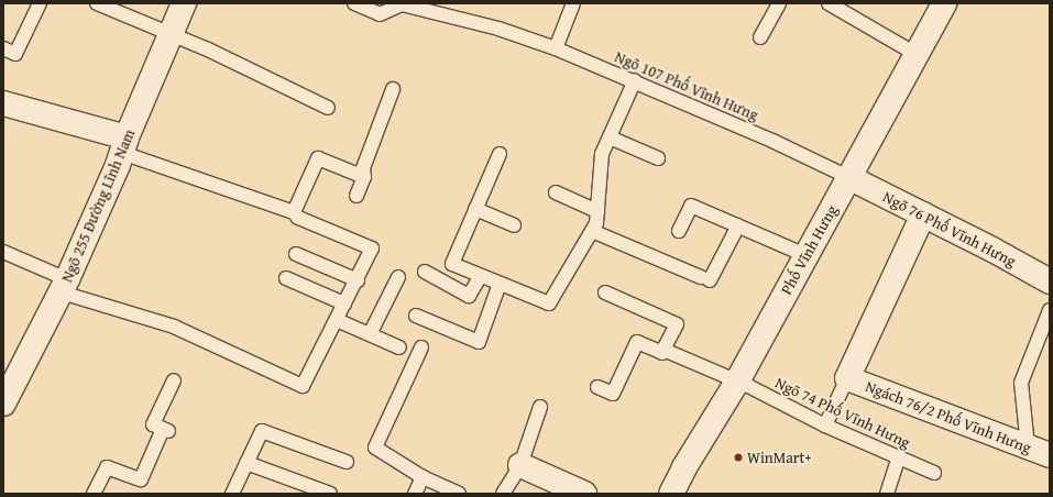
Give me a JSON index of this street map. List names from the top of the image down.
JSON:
{
  "streets": {
    "street": [
      "Ngõ 255 Đường Lĩnh Nam",
      "Ngõ 76 Phố Vĩnh Hưng",
      "Phố Vĩnh Hưng",
      "Ngách 76/2 Phố Vĩnh Hưng"
    ],
    "lane": ["Ngõ 107 Phố Vĩnh Hưng", "Ngõ 74 Phố Vĩnh Hưng"]
  },
  "crossings": [
    ["Ngõ 107 Phố Vĩnh Hưng", "Ngõ 76 Phố Vĩnh Hưng"],
    ["Ngõ 107 Phố Vĩnh Hưng", "Phố Vĩnh Hưng"],
    ["Ngõ 76 Phố Vĩnh Hưng", "Phố Vĩnh Hưng"],
    ["Ngõ 76 Phố Vĩnh Hưng", "Ngách 76/2 Phố Vĩnh Hưng"],
    ["Phố Vĩnh Hưng", "Ngõ 74 Phố Vĩnh Hưng"],
    ["Ngõ 74 Phố Vĩnh Hưng", "Ngách 76/2 Phố Vĩnh Hưng"]
  ],
  "places": ["WinMart+"]
}
